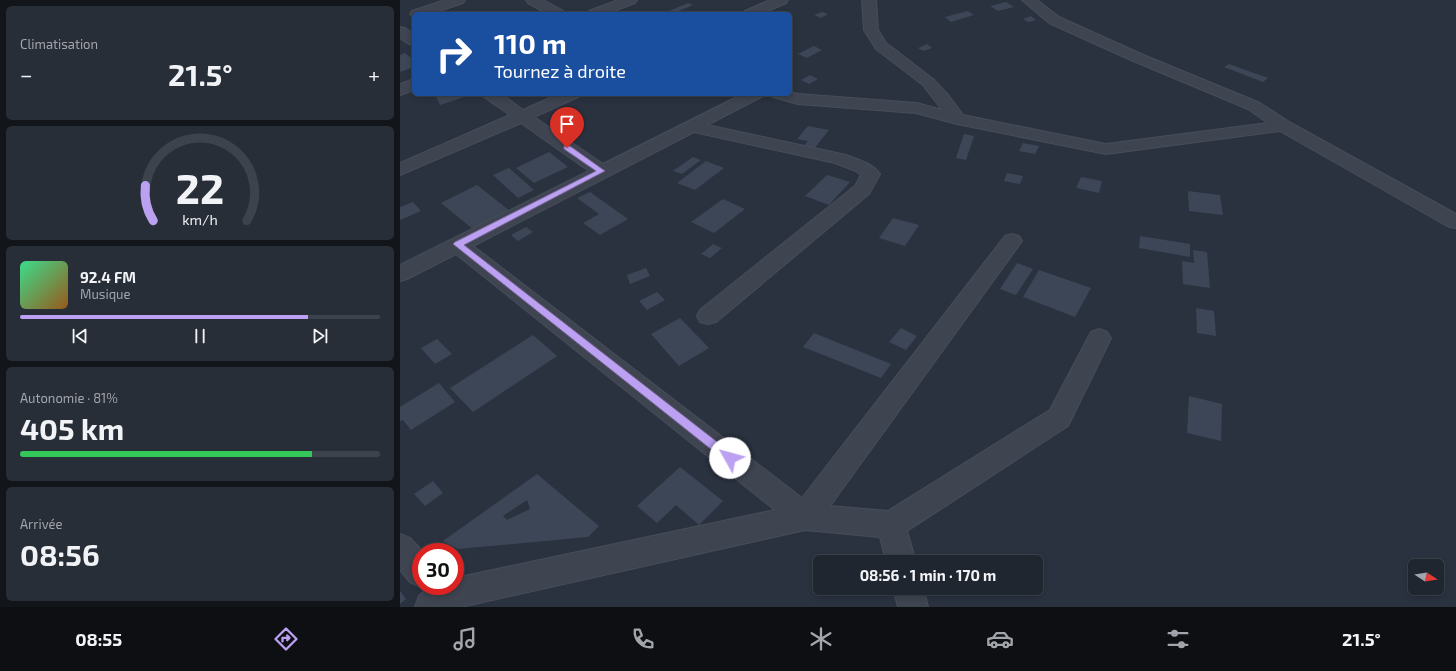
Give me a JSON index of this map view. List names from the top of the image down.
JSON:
{
  "north": "right",
  "page": {
    "tile": [
      "Climatisation",
      ["Autonomie · 81%", "405 km"],
      ["Arrivée", "08:56"]
    ],
    "turn": ["110 m", "Tournez à droite"],
    "heat": ["−", "21.5°", "+"],
    "song": ["92.4 FM", "Musique"],
    "limit": "30",
    "trip": "08:56 · 1 min · 170 m",
    "tabs": ["08:55", "21.5°"],
    "gauge": ["22", "km/h"]
  }
}
